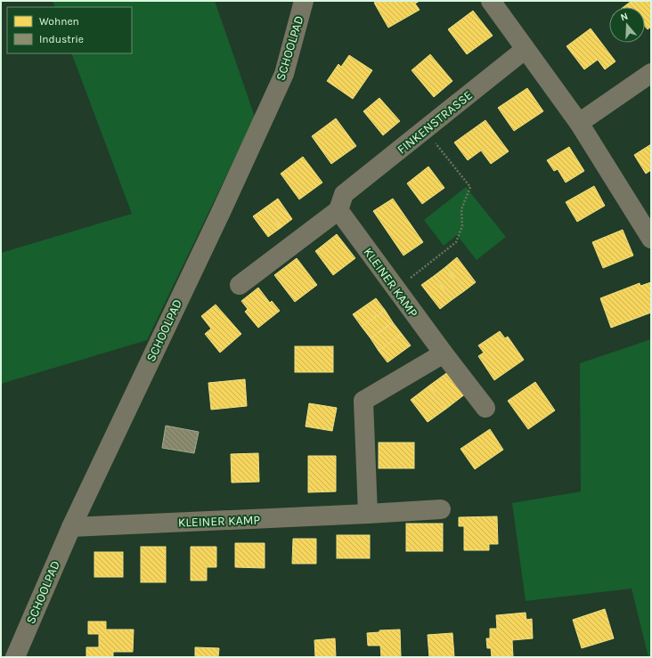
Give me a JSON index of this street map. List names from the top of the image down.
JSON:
{
  "streets": {
    "street": ["SCHOOLPAD", "FINKENSTRASSE", "KLEINER KAMP"]
  },
  "crossings": [
    ["SCHOOLPAD", "KLEINER KAMP"],
    ["FINKENSTRASSE", "KLEINER KAMP"]
  ],
  "legend": ["Wohnen", "Industrie"],
  "north": "top"
}
